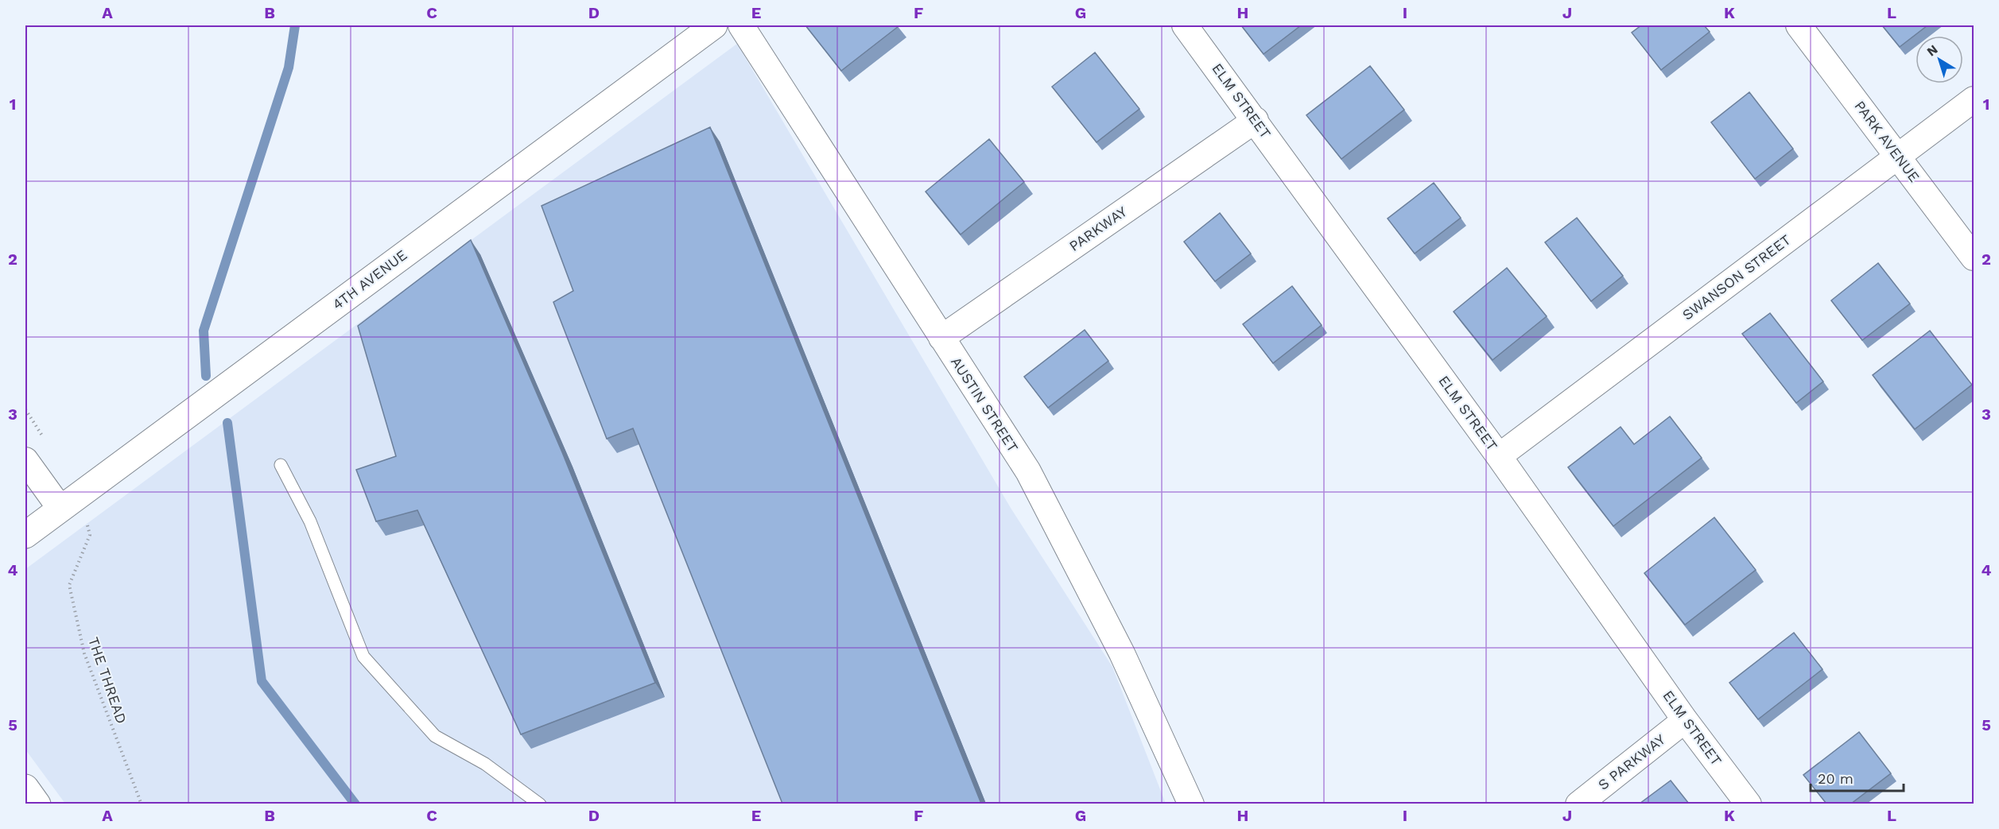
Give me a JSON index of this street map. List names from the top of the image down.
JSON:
{
  "streets": {
    "street": [
      "ELM STREET",
      "PARK AVENUE",
      "PARKWAY",
      "SWANSON STREET",
      "4TH AVENUE",
      "AUSTIN STREET",
      "S PARKWAY"
    ],
    "path": ["THE THREAD"]
  },
  "crossings": [
    ["ELM STREET", "PARKWAY"],
    ["ELM STREET", "SWANSON STREET"],
    ["ELM STREET", "S PARKWAY"],
    ["PARK AVENUE", "SWANSON STREET"],
    ["PARKWAY", "AUSTIN STREET"],
    ["4TH AVENUE", "THE THREAD"]
  ],
  "scale_bar": "20 m",
  "north": "top left",
  "grid": {
    "columns": [
      "A",
      "B",
      "C",
      "D",
      "E",
      "F",
      "G",
      "H",
      "I",
      "J",
      "K",
      "L"
    ],
    "rows": [
      "1",
      "2",
      "3",
      "4",
      "5"
    ]
  }
}
